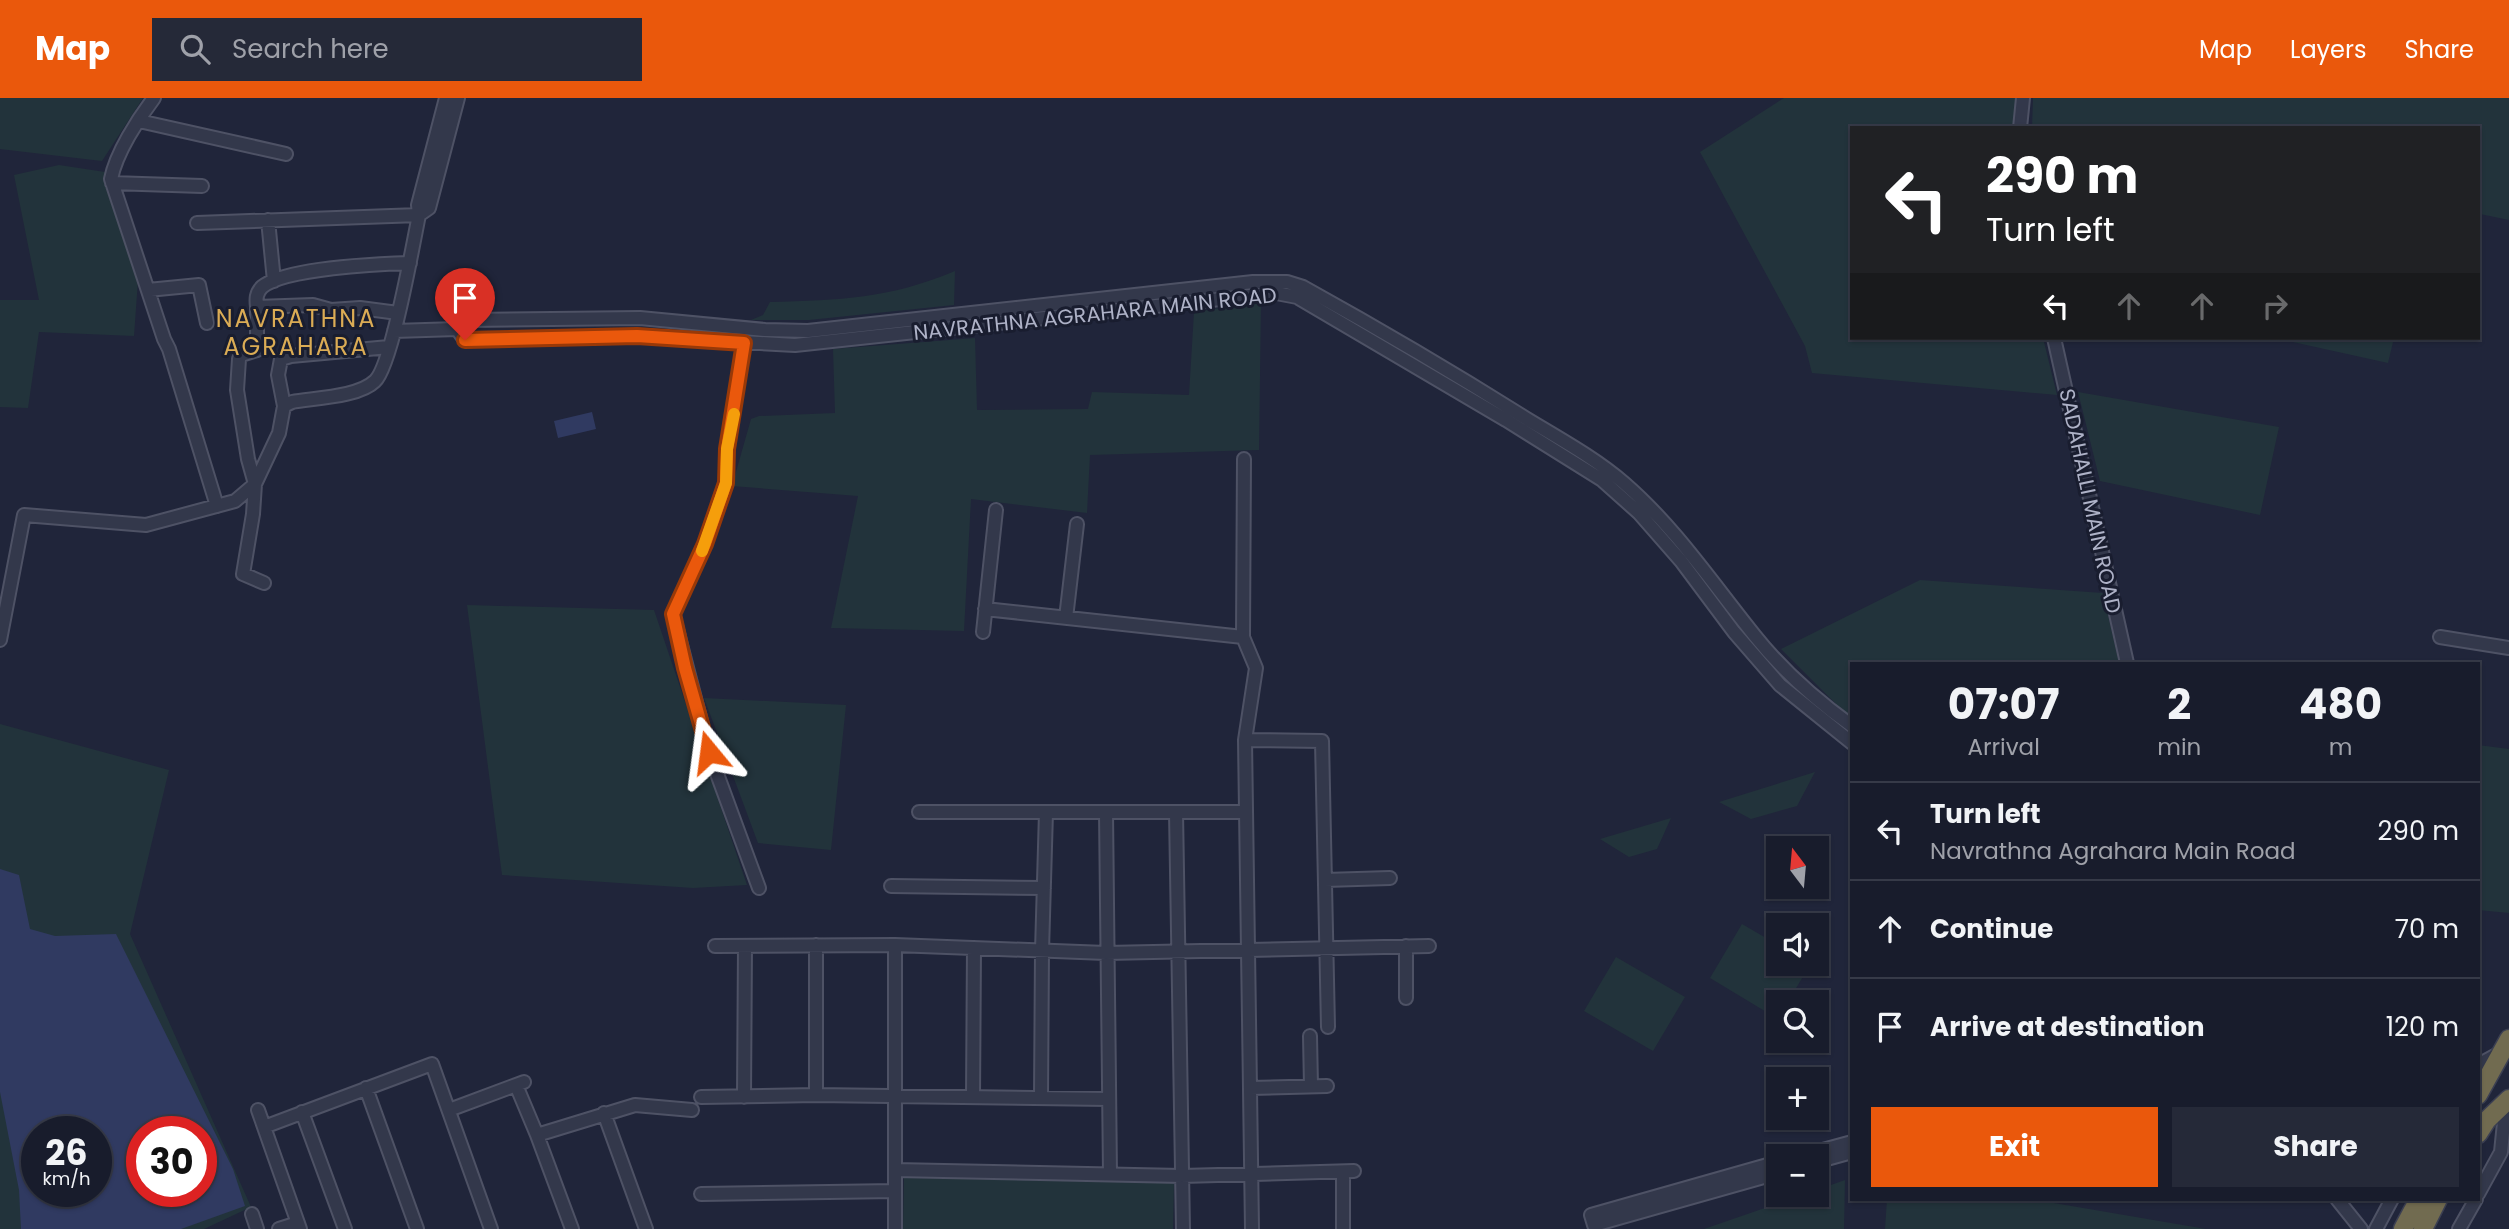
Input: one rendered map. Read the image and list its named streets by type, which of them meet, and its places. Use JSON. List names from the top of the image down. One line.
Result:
{"streets":{"street":["NAVRATHNA AGRAHARA MAIN ROAD","SADAHALLI MAIN ROAD"]},"districts":["NAVRATHNA AGRAHARA"],"north":"top","page":{"header":"Map","search":"Search here","nav":["Map","Layers","Share"],"turn":["290 m","Turn left"],"eta":["07:07","Arrival","2","min","480","m"],"list":[{"name":"Turn left","note":"Navrathna Agrahara Main Road","value":"290 m"},{"name":"Continue","value":"70 m"},{"name":"Arrive at destination","value":"120 m"}],"map_buttons":["+","−"],"buttons":["Exit","Share"],"speed":"26 km/h","limit":"30"}}
